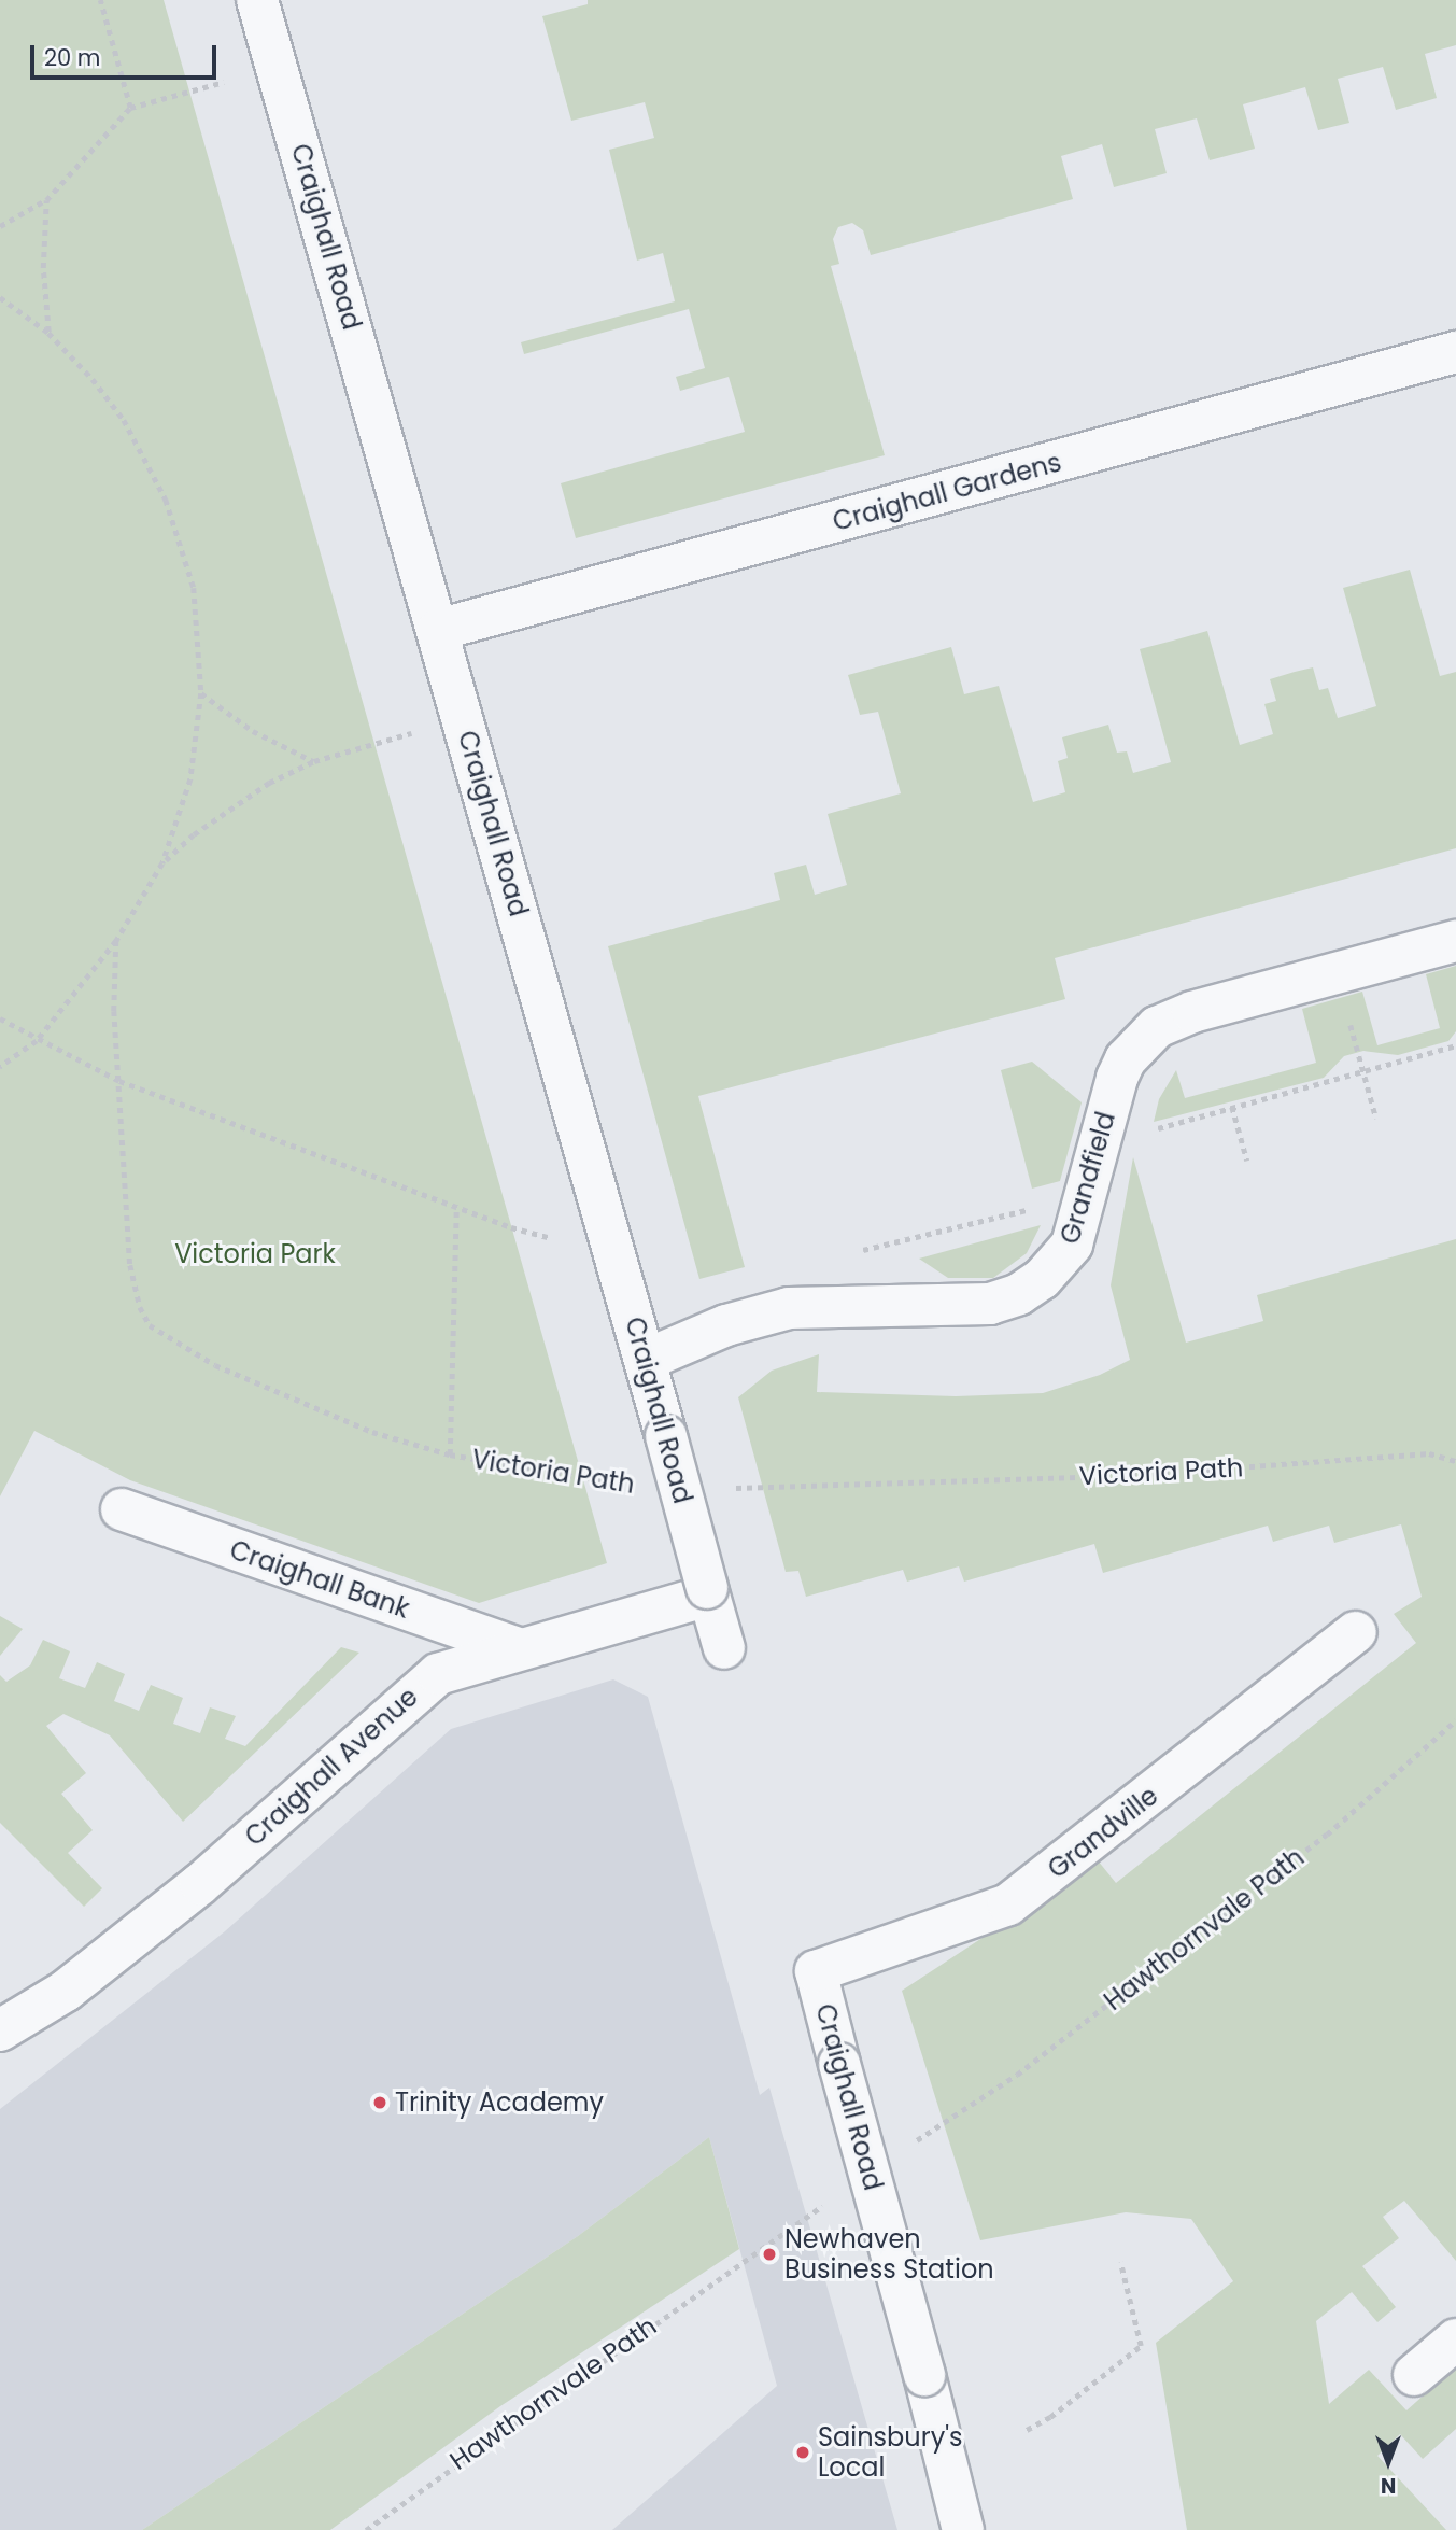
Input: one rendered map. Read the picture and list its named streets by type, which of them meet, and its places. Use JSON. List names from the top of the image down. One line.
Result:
{"streets":{"street":["Craighall Road","Craighall Gardens","Grandfield","Craighall Bank","Craighall Avenue","Grandville"],"path":["Victoria Path","Hawthornvale Path"]},"crossings":[["Craighall Road","Craighall Gardens"],["Craighall Road","Grandfield"],["Craighall Road","Craighall Avenue"],["Craighall Road","Grandville"],["Craighall Bank","Craighall Avenue"]],"parks":["Victoria Park"],"places":["Trinity Academy","Newhaven Business Station","Sainsbury's Local"],"scale_bar":"20 m","north":"bottom"}
